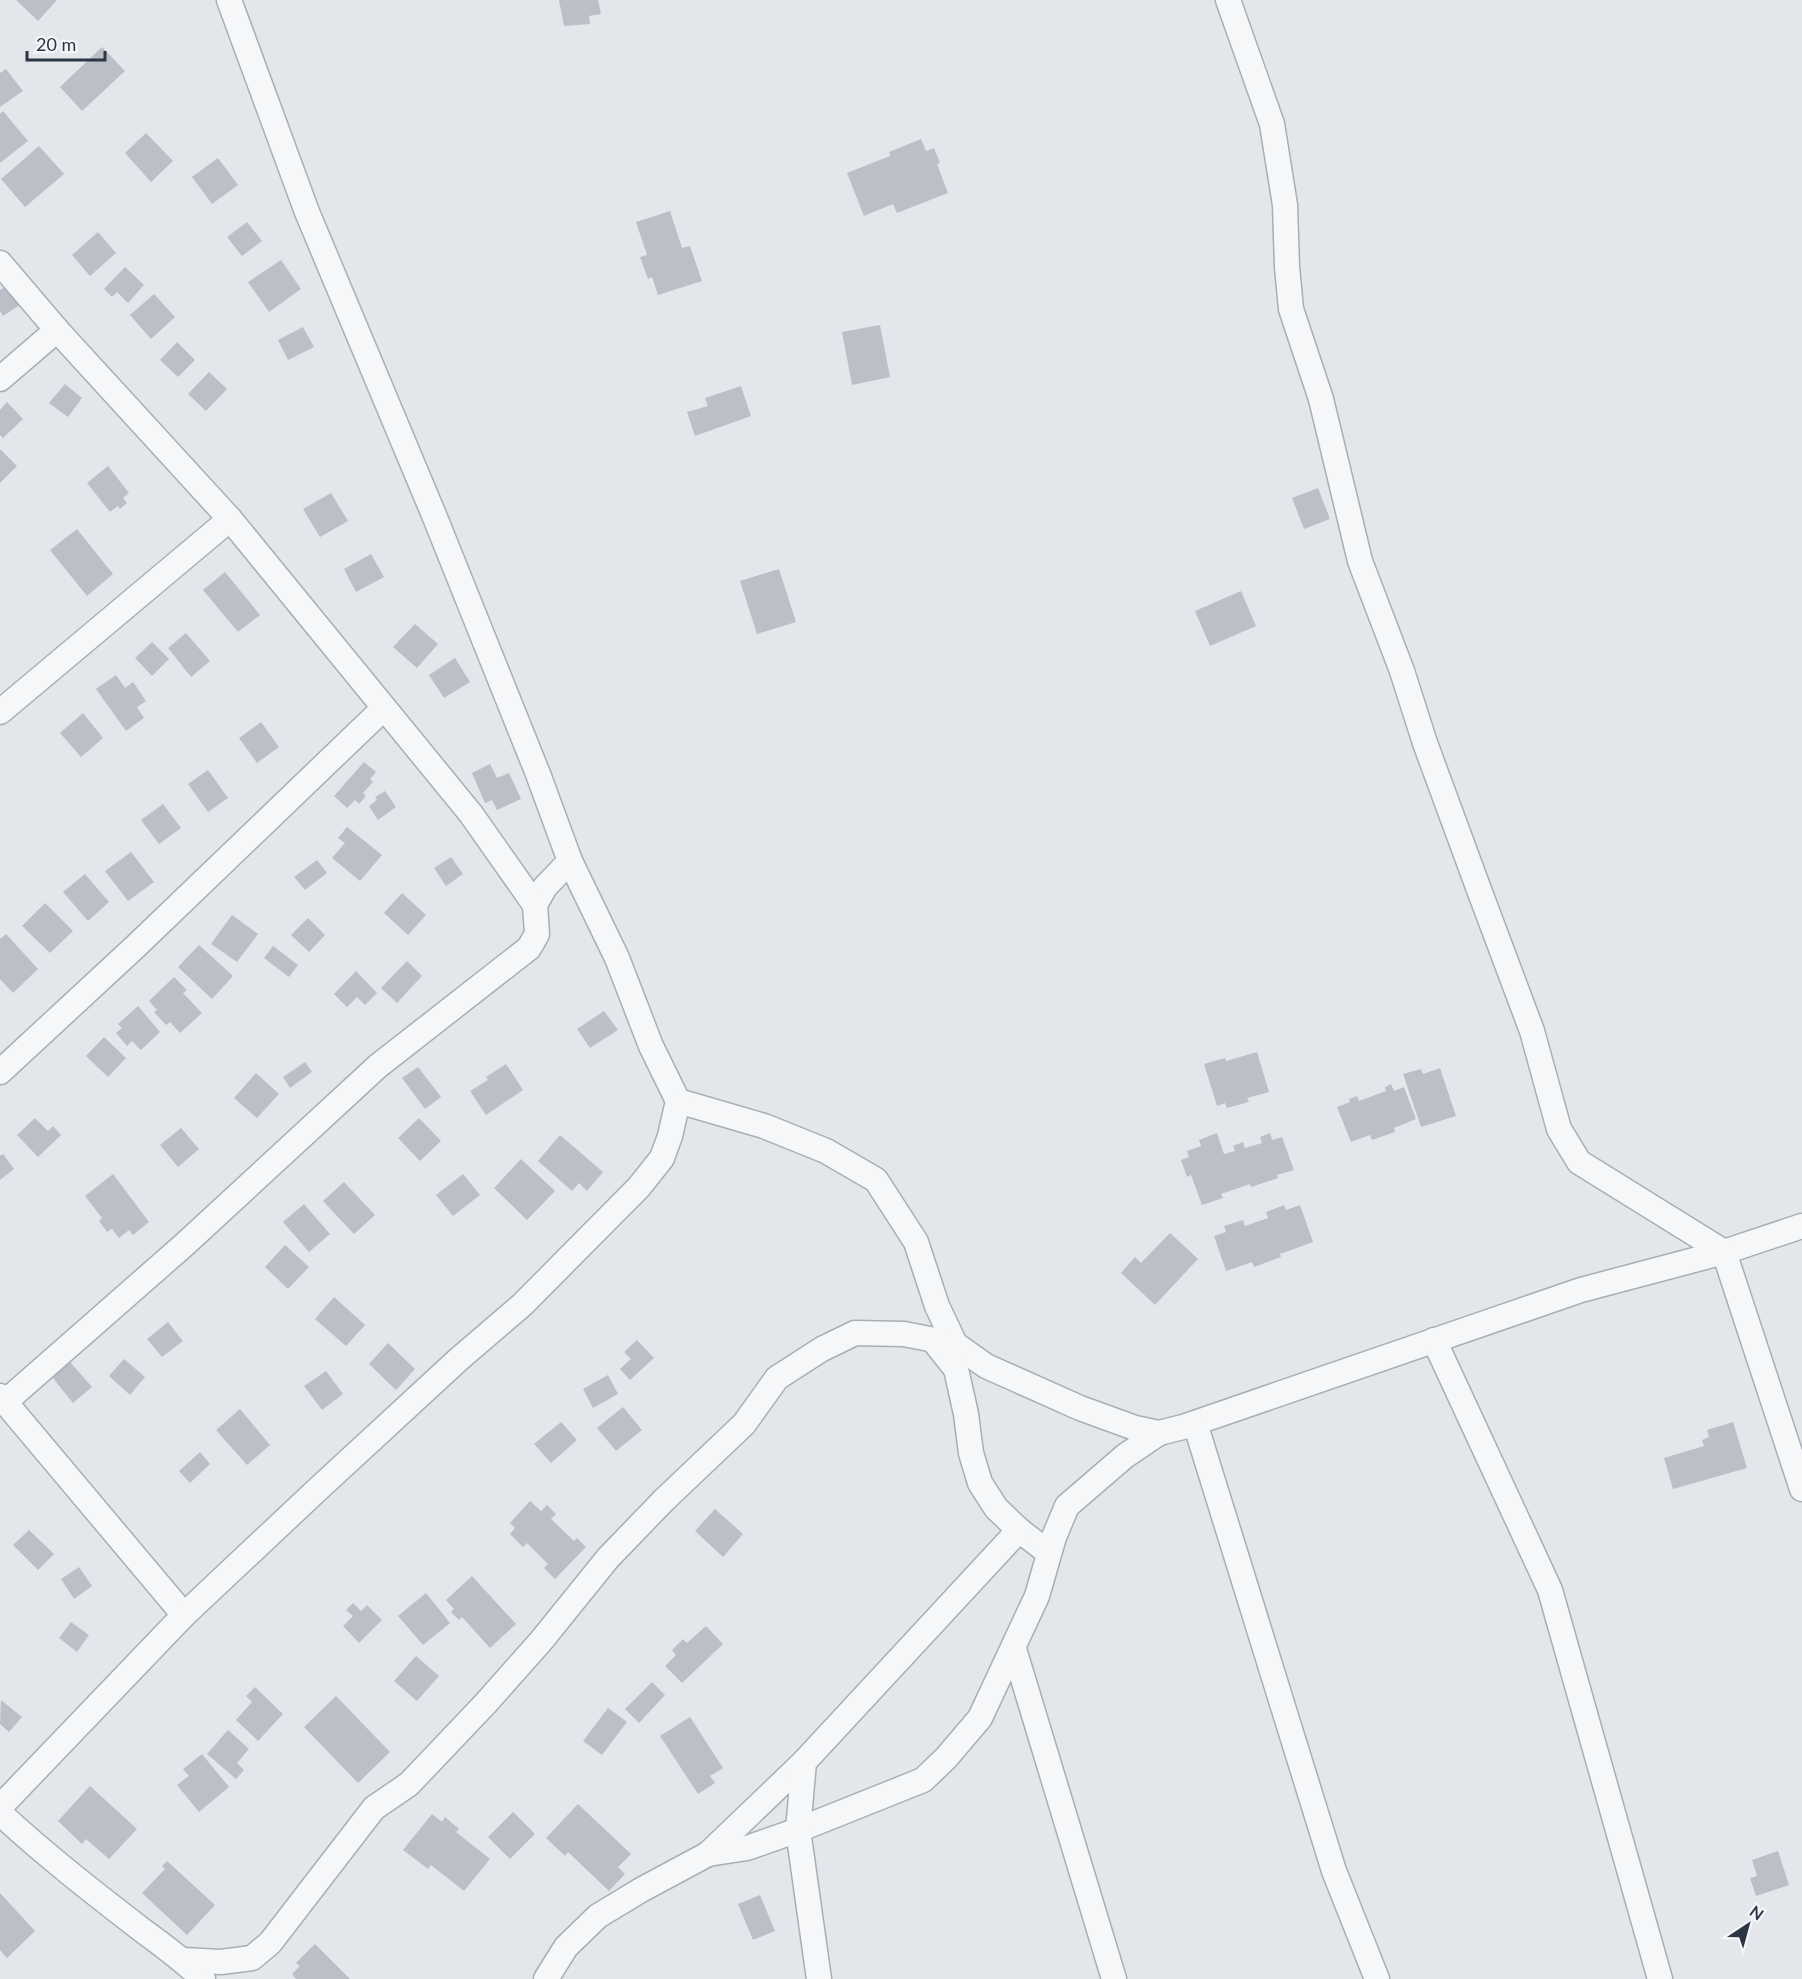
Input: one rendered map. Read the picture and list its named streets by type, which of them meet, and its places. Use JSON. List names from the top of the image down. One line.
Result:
{"scale_bar":"20 m","north":"top right"}
